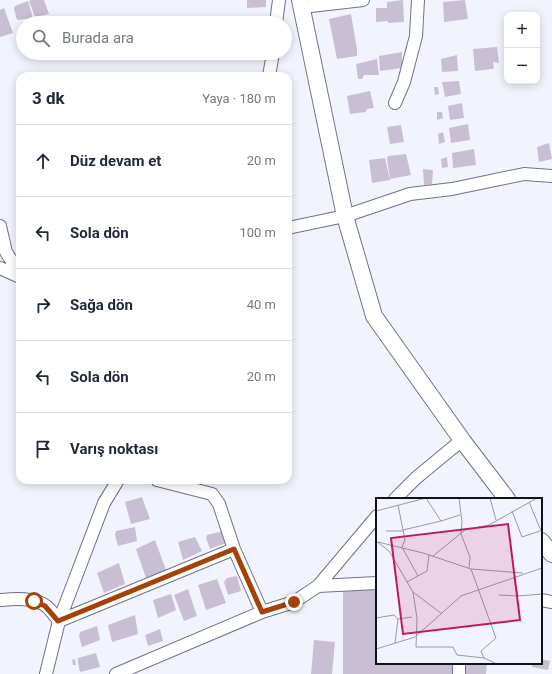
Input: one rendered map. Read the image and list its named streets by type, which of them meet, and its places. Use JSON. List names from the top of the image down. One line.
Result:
{"page":{"map_buttons":["+","−"],"search":"Burada ara","heading":["3 dk","Yaya · 180 m"],"list":[["Düz devam et","20 m"],["Sola dön","100 m"],["Sağa dön","40 m"],["Sola dön","20 m"],"Varış noktası"]}}
